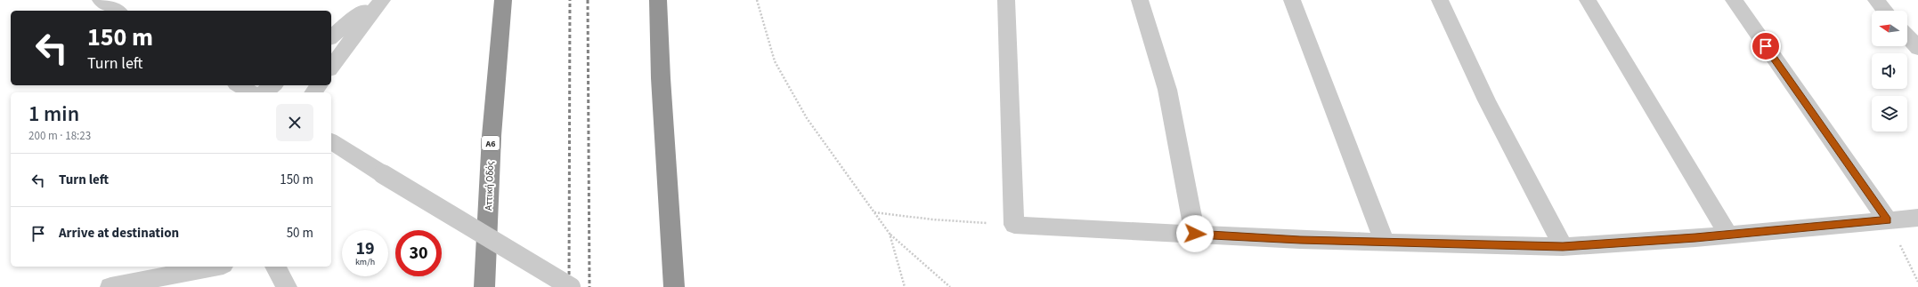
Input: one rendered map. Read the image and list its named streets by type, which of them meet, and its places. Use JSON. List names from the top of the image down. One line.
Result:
{"streets":{"highway":["Α6","Αττική Οδός"]},"north":"left","page":{"turn":["150 m","Turn left"],"heading":["1 min","200 m · 18:23"],"list":[{"name":"Turn left","value":"150 m"},{"name":"Arrive at destination","value":"50 m"}],"speed":"19 km/h","limit":"30"}}
